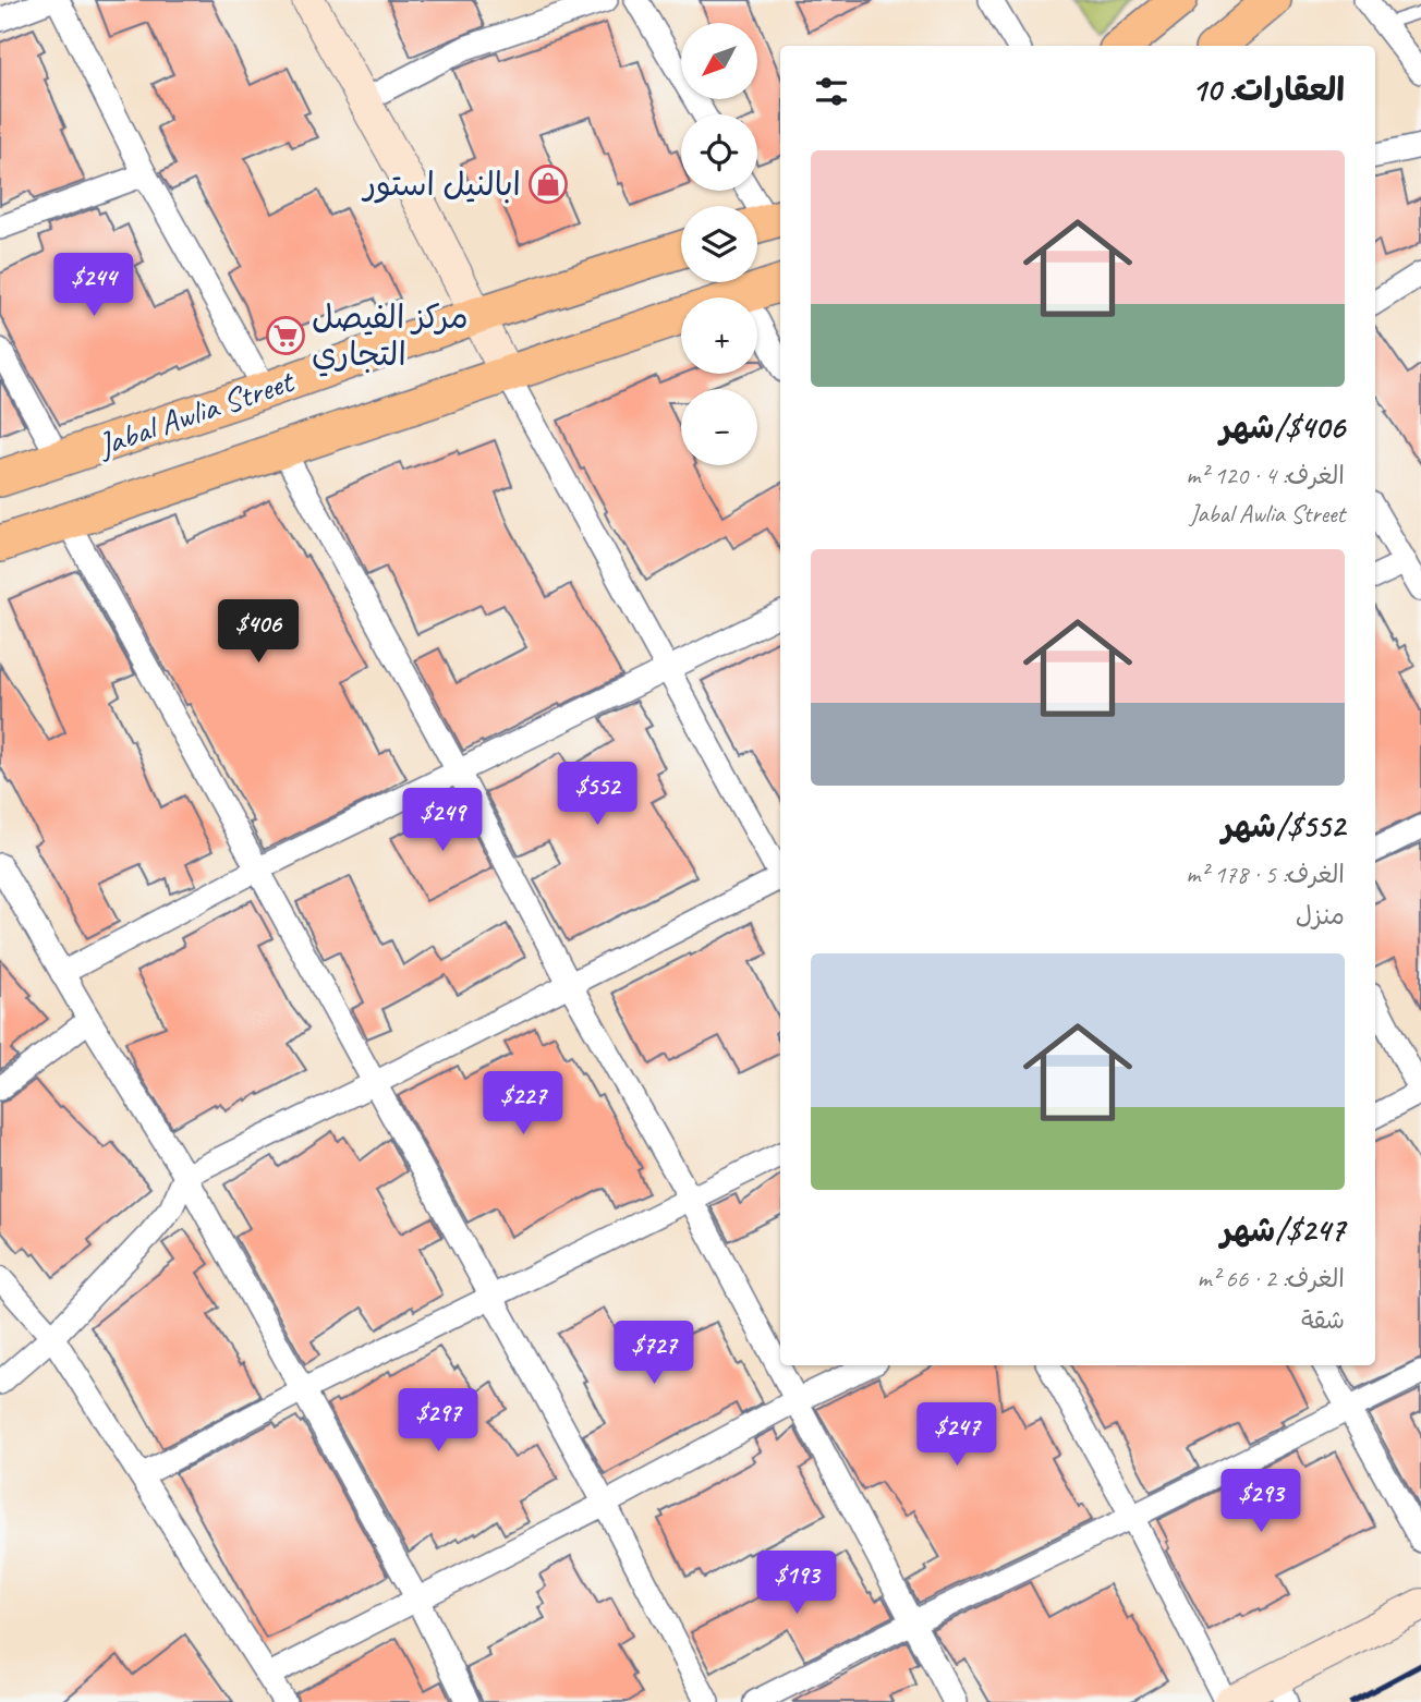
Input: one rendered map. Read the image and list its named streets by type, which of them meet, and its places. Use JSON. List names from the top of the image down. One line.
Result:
{"streets":{"main road":["Jabal Awlia Street"]},"places":{"shop":["ابالنيل استور"],"supermarket":["مركز الفيصل التجاري"]},"north":"bottom left","page":{"map_buttons":["+","−"],"heading":"العقارات: 10","list":[{"name":"$406/شهر","note":"الغرف: 4 · 120 m² · Jabal Awlia Street"},{"name":"$552/شهر","note":"الغرف: 5 · 178 m² · منزل"},{"name":"$247/شهر","note":"الغرف: 2 · 66 m² · شقة"}],"price":["$244","$406","$552","$249","$227","$727","$297","$247","$293","$193"]}}
